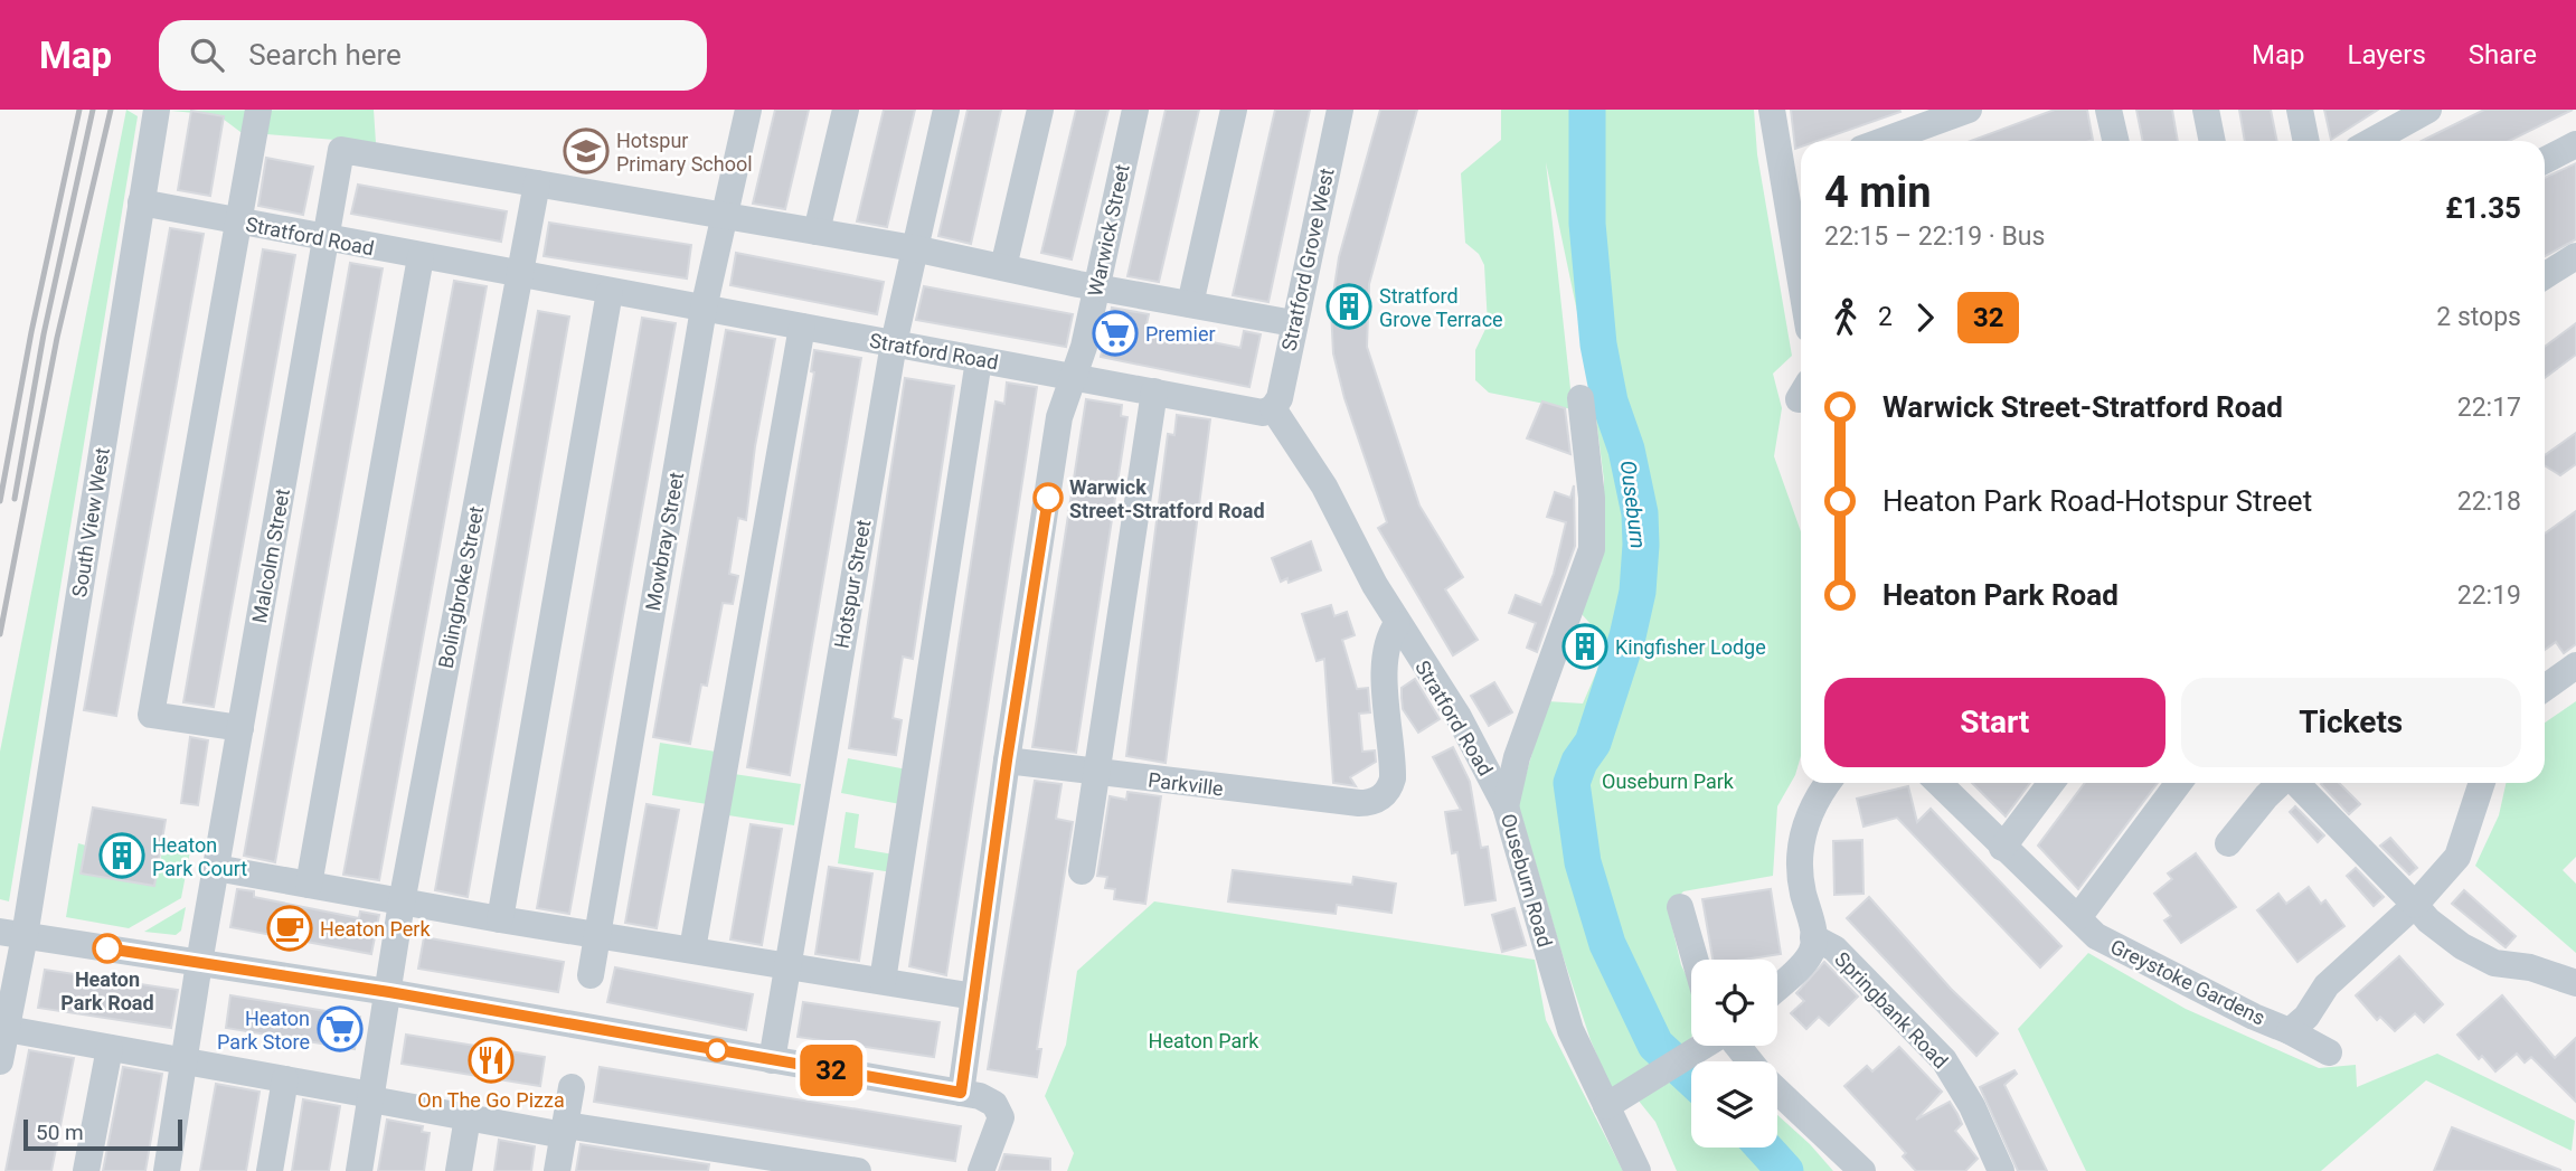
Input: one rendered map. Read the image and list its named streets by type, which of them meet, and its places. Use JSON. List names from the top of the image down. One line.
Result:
{"streets":{"street":["Warwick Street","Stratford Road","Stratford Grove West","South View West","Mowbray Street","Malcolm Street","Hotspur Street","Bolingbroke Street","Parkville","Ouseburn Road","Greystoke Gardens","Springbank Road"]},"crossings":[["Warwick Street","Stratford Road"],["Warwick Street","Parkville"],["Stratford Road","Stratford Grove West"],["Stratford Road","South View West"],["Stratford Road","Mowbray Street"],["Stratford Road","Malcolm Street"],["Stratford Road","Hotspur Street"],["Stratford Road","Bolingbroke Street"],["Stratford Road","Parkville"],["Stratford Road","Ouseburn Road"],["Malcolm Street","Bolingbroke Street"]],"water":["Ouseburn"],"parks":["Ouseburn Park","Heaton Park"],"places":{"school or university":["Hotspur Primary School"],"building":["Stratford Grove Terrace","Kingfisher Lodge","Heaton Park Court"],"supermarket":["Premier","Heaton Park Store"],"other":["Warwick Street-Stratford Road","Heaton Park Road"],"cafe":["Heaton Perk"],"restaurant":["On The Go Pizza"]},"lines":["bus line 32"],"scale_bar":"50 m","page":{"header":"Map","search":"Search here","nav":["Map","Layers","Share"],"on_map":"32","heading":["4 min","22:15 – 22:19 · Bus","£1.35"],"legs":["2","32","2 stops"],"list":[{"name":"Warwick Street-Stratford Road","value":"22:17"},{"name":"Heaton Park Road-Hotspur Street","value":"22:18"},{"name":"Heaton Park Road","value":"22:19"}],"buttons":["Start","Tickets"],"scale":"50 m"}}
